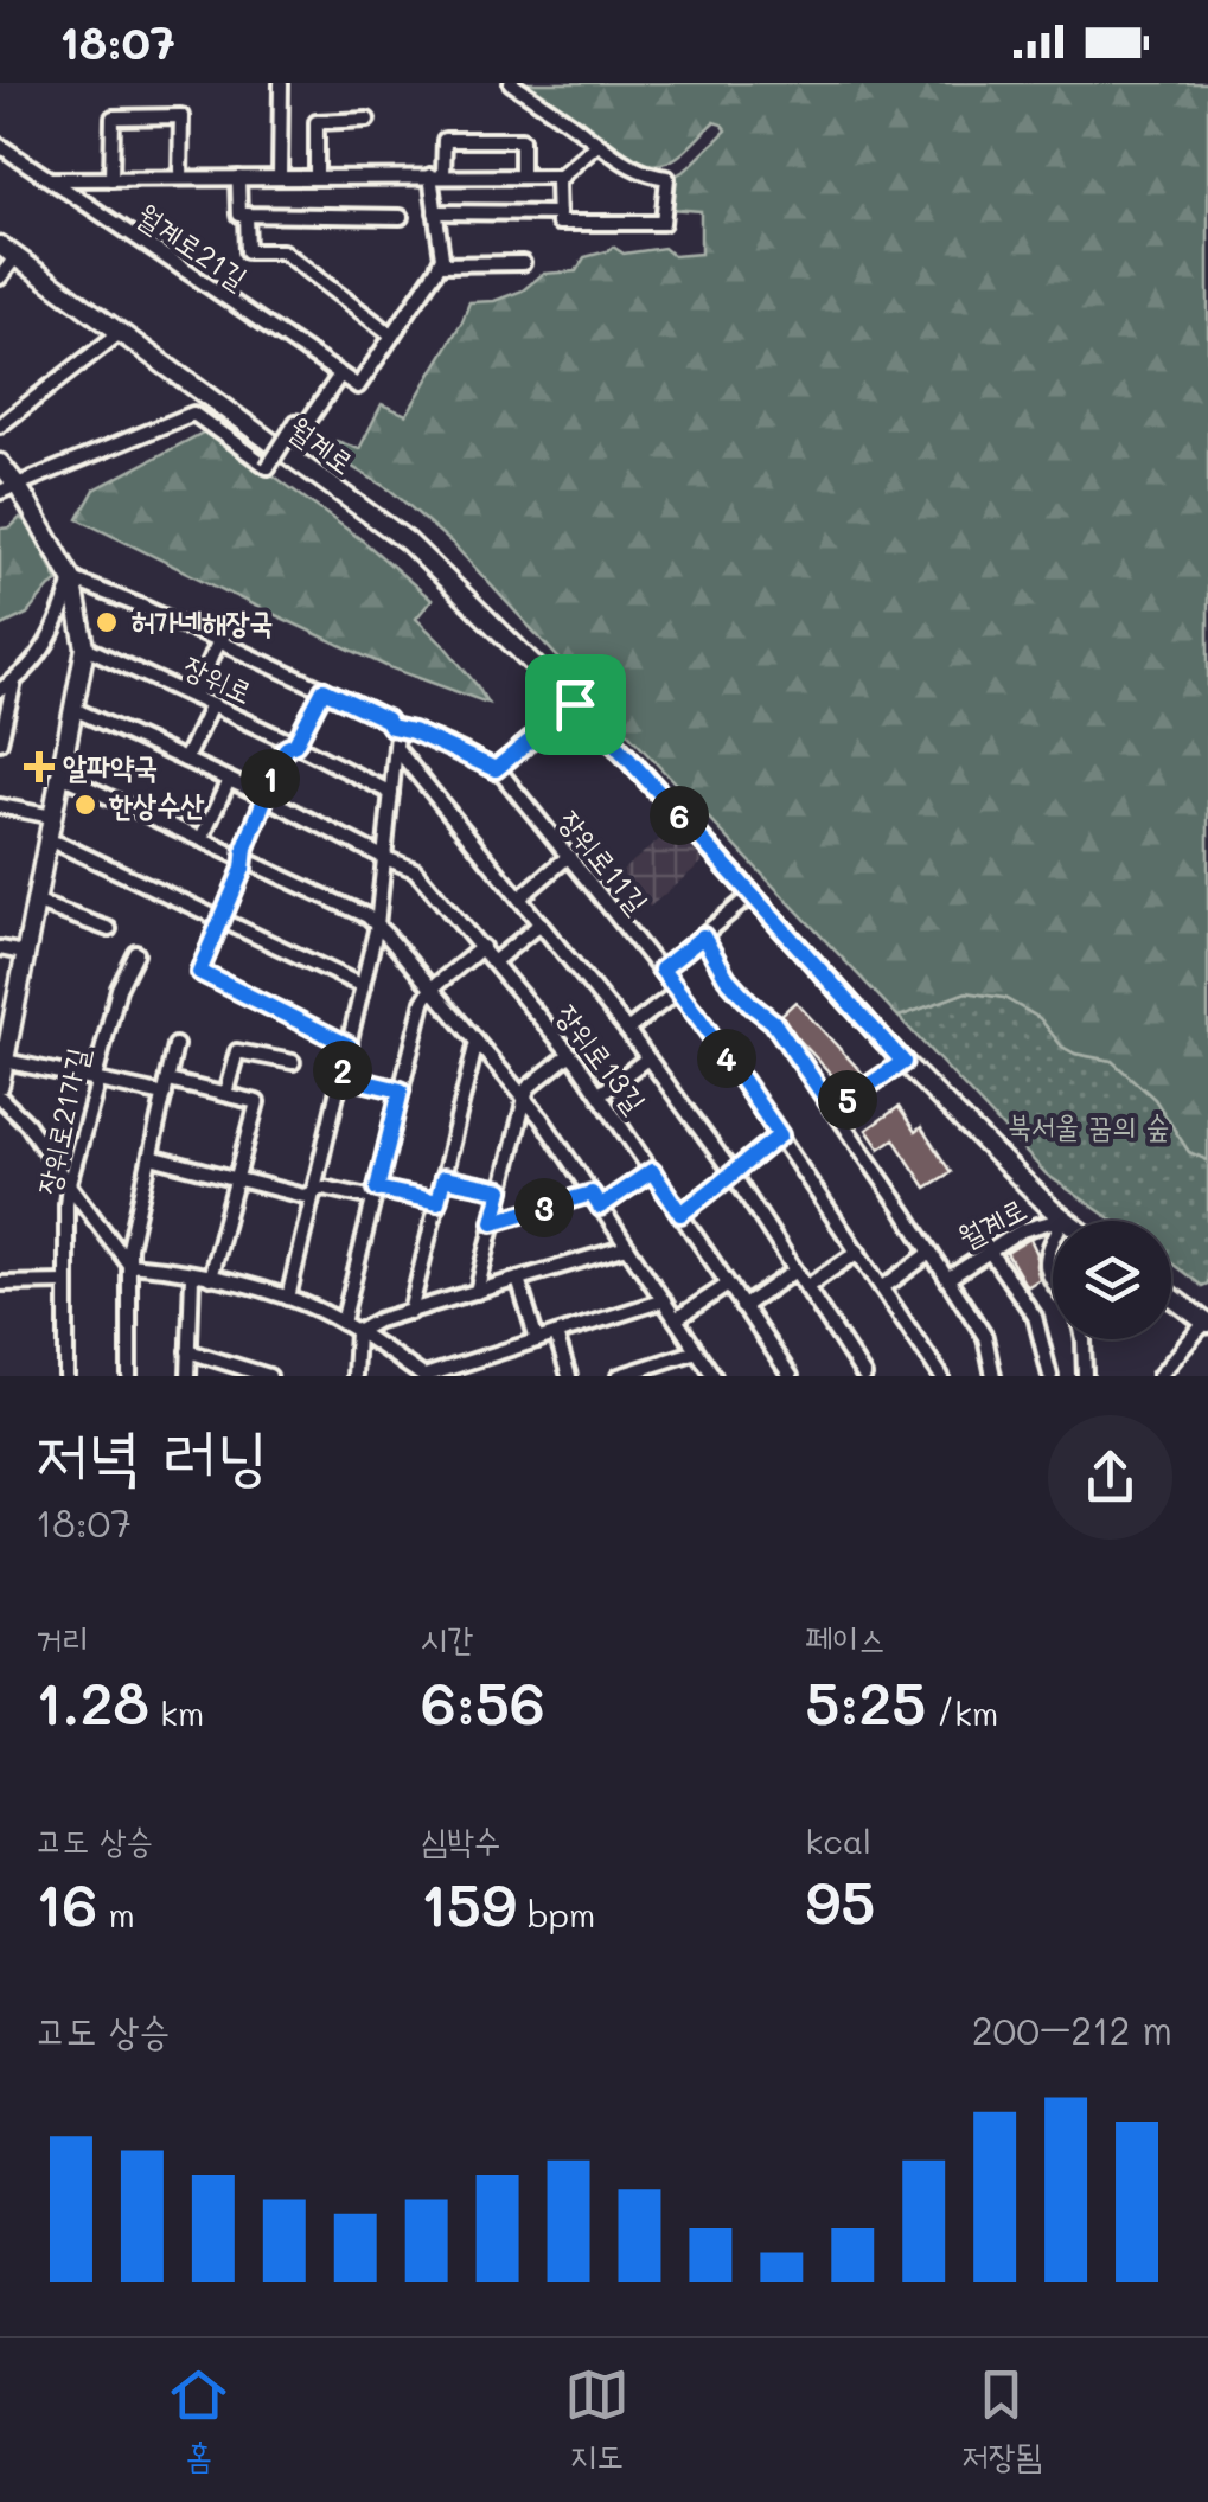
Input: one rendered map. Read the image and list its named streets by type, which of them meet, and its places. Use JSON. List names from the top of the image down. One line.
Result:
{"streets":{"main road":["월계로"],"street":["월계로21길","장위로","장위로11길","장위로13길","장위로21가길"]},"crossings":[["월계로21길","월계로"]],"parks":["북서울 꿈의 숲"],"places":{"other":["허가네해장국","한상수산"],"health":["알파약국"]},"page":{"status":"18:07","pins":["1","6","4","2","5","3"],"heading":["저녁 러닝","18:07"],"stats":[["거리","1.28 km"],["시간","6:56"],["페이스","5:25 /km"],["고도 상승","16 m"],["심박수","159 bpm"],["kcal","95"]],"chart":["고도 상승","200–212 m"],"tabs":["홈","지도","저장됨"]}}
